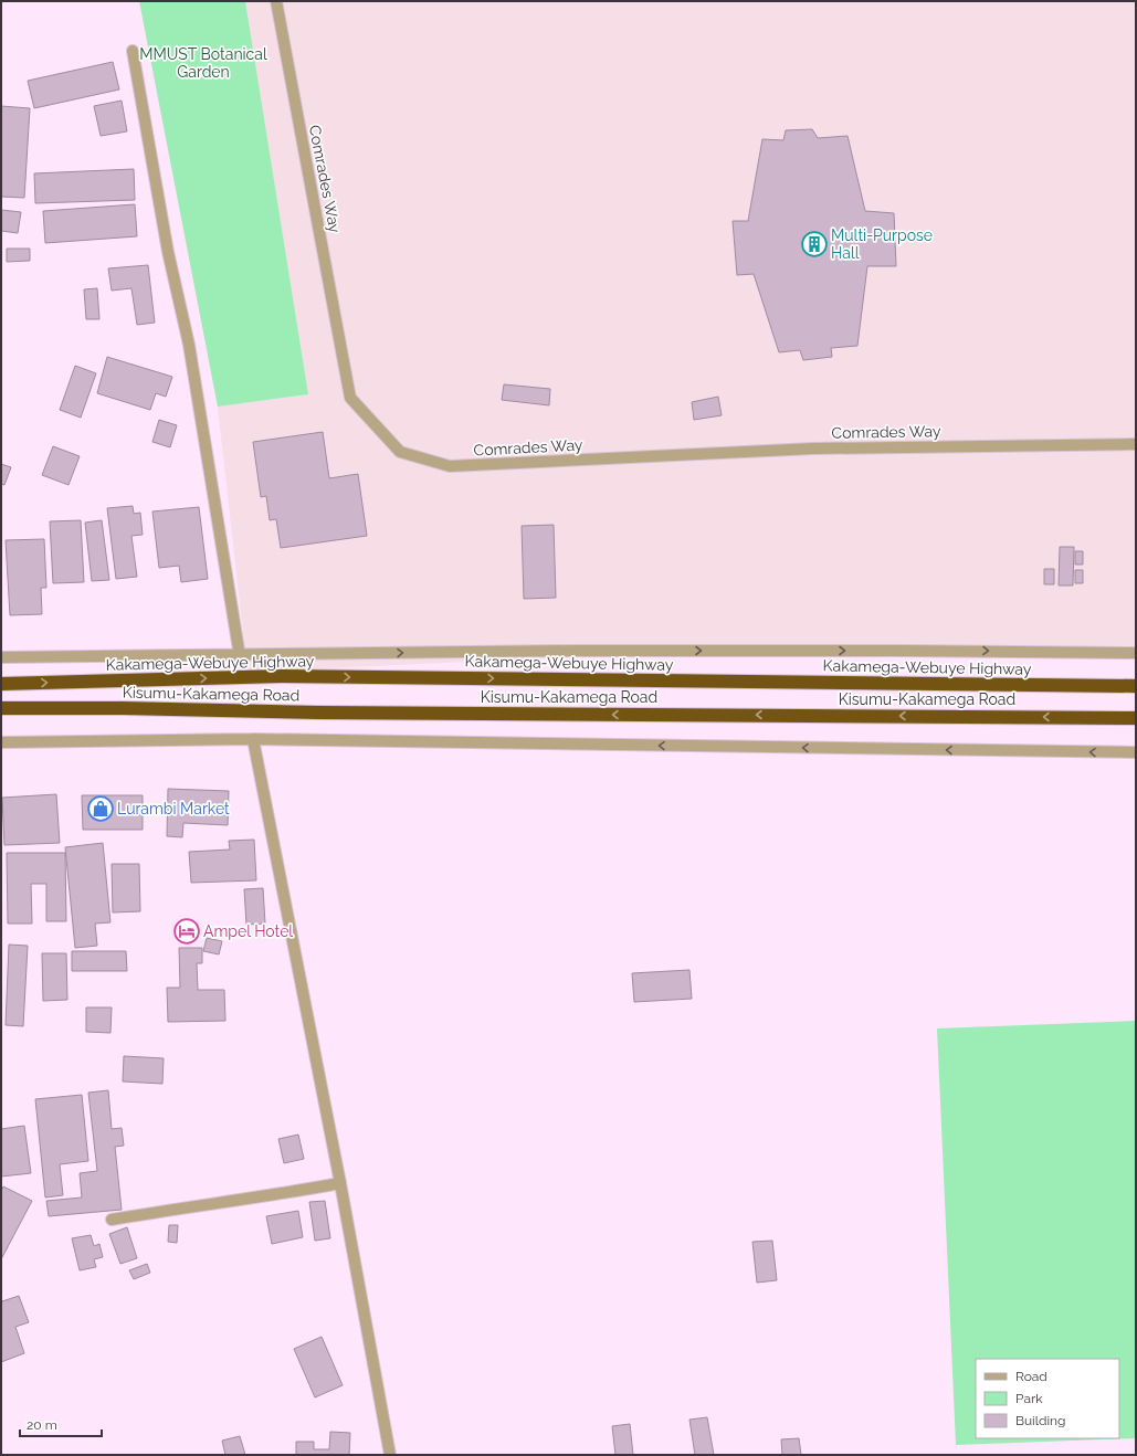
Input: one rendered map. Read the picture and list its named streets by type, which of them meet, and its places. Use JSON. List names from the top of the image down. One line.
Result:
{"streets":{"highway":["Kakamega-Webuye Highway","Kisumu-Kakamega Road"],"street":["Comrades Way"]},"one_way":["Kakamega-Webuye Highway","Kisumu-Kakamega Road"],"parks":["MMUST Botanical Garden"],"places":{"building":["Multi-Purpose Hall"],"shop":["Lurambi Market"],"hotel":["Ampel Hotel"]},"legend":["Road","Park","Building"],"scale_bar":"20 m"}
